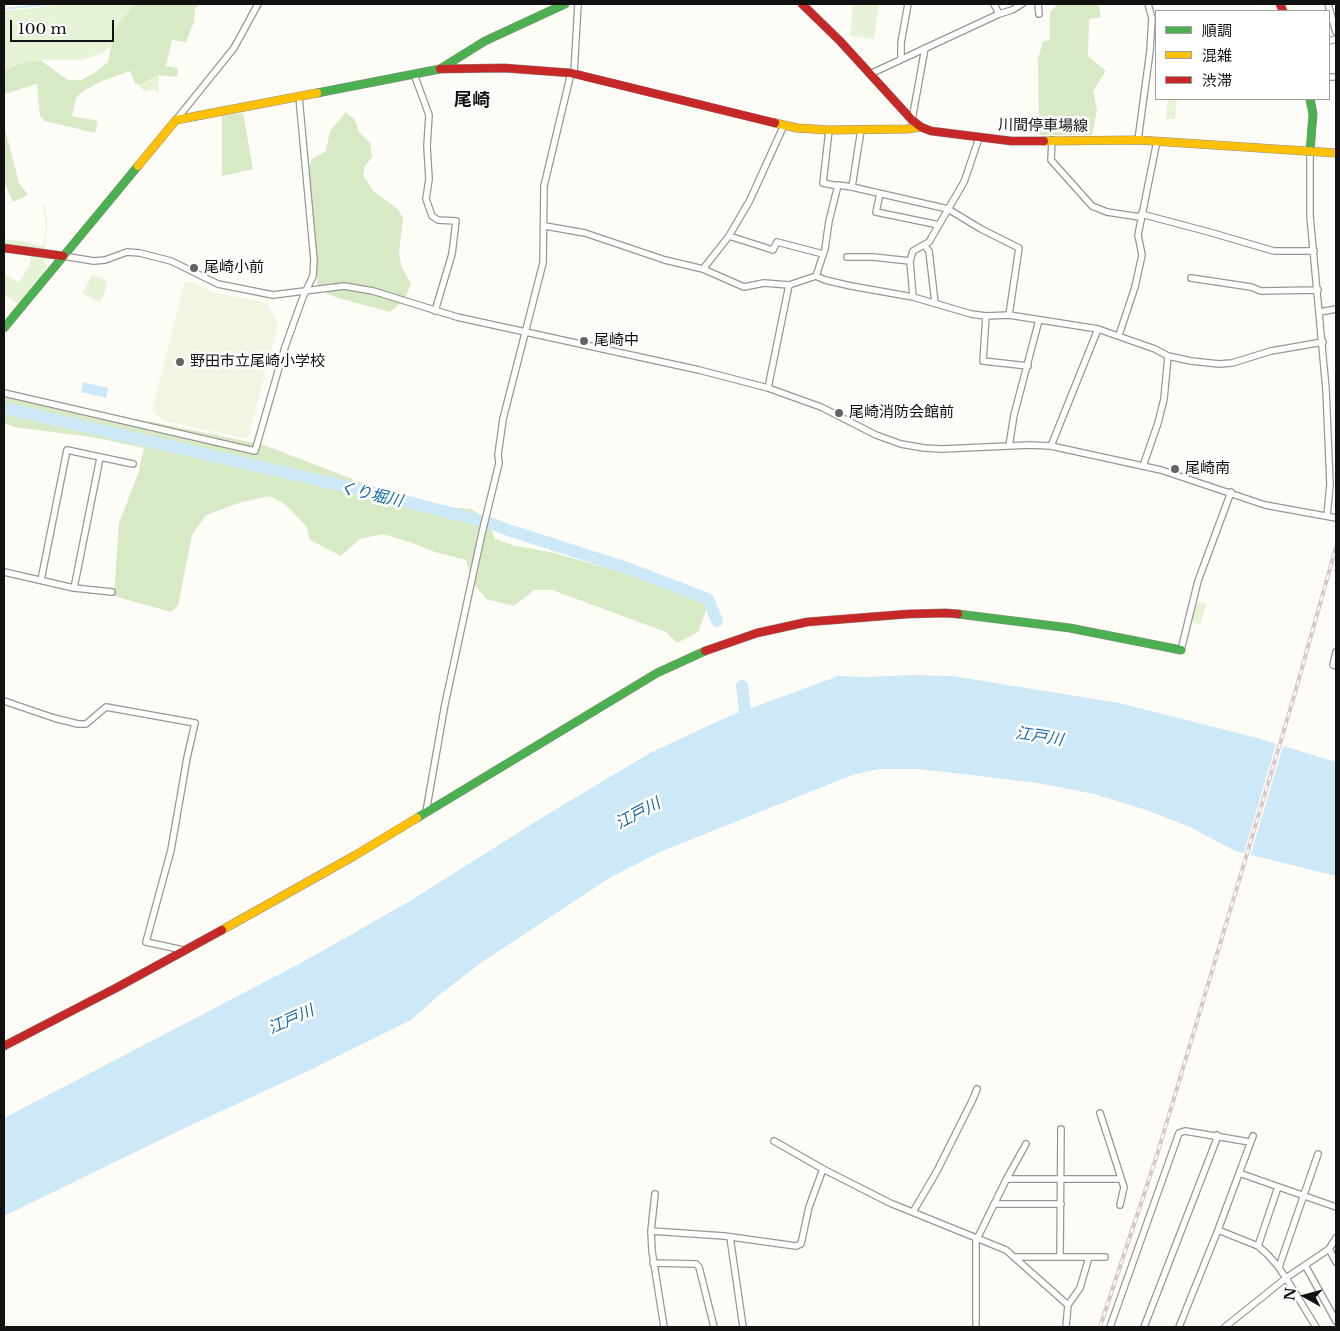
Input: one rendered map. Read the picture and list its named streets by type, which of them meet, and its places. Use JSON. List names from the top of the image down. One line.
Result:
{"streets":{"street":["川間停車場線"]},"districts":["尾崎"],"water":["くり堀川","江戸川"],"places":["尾崎小前","尾崎中","野田市立尾崎小学校","尾崎消防会館前","尾崎南"],"legend":["順調","混雑","渋滞"],"scale_bar":"100 m","north":"left"}
